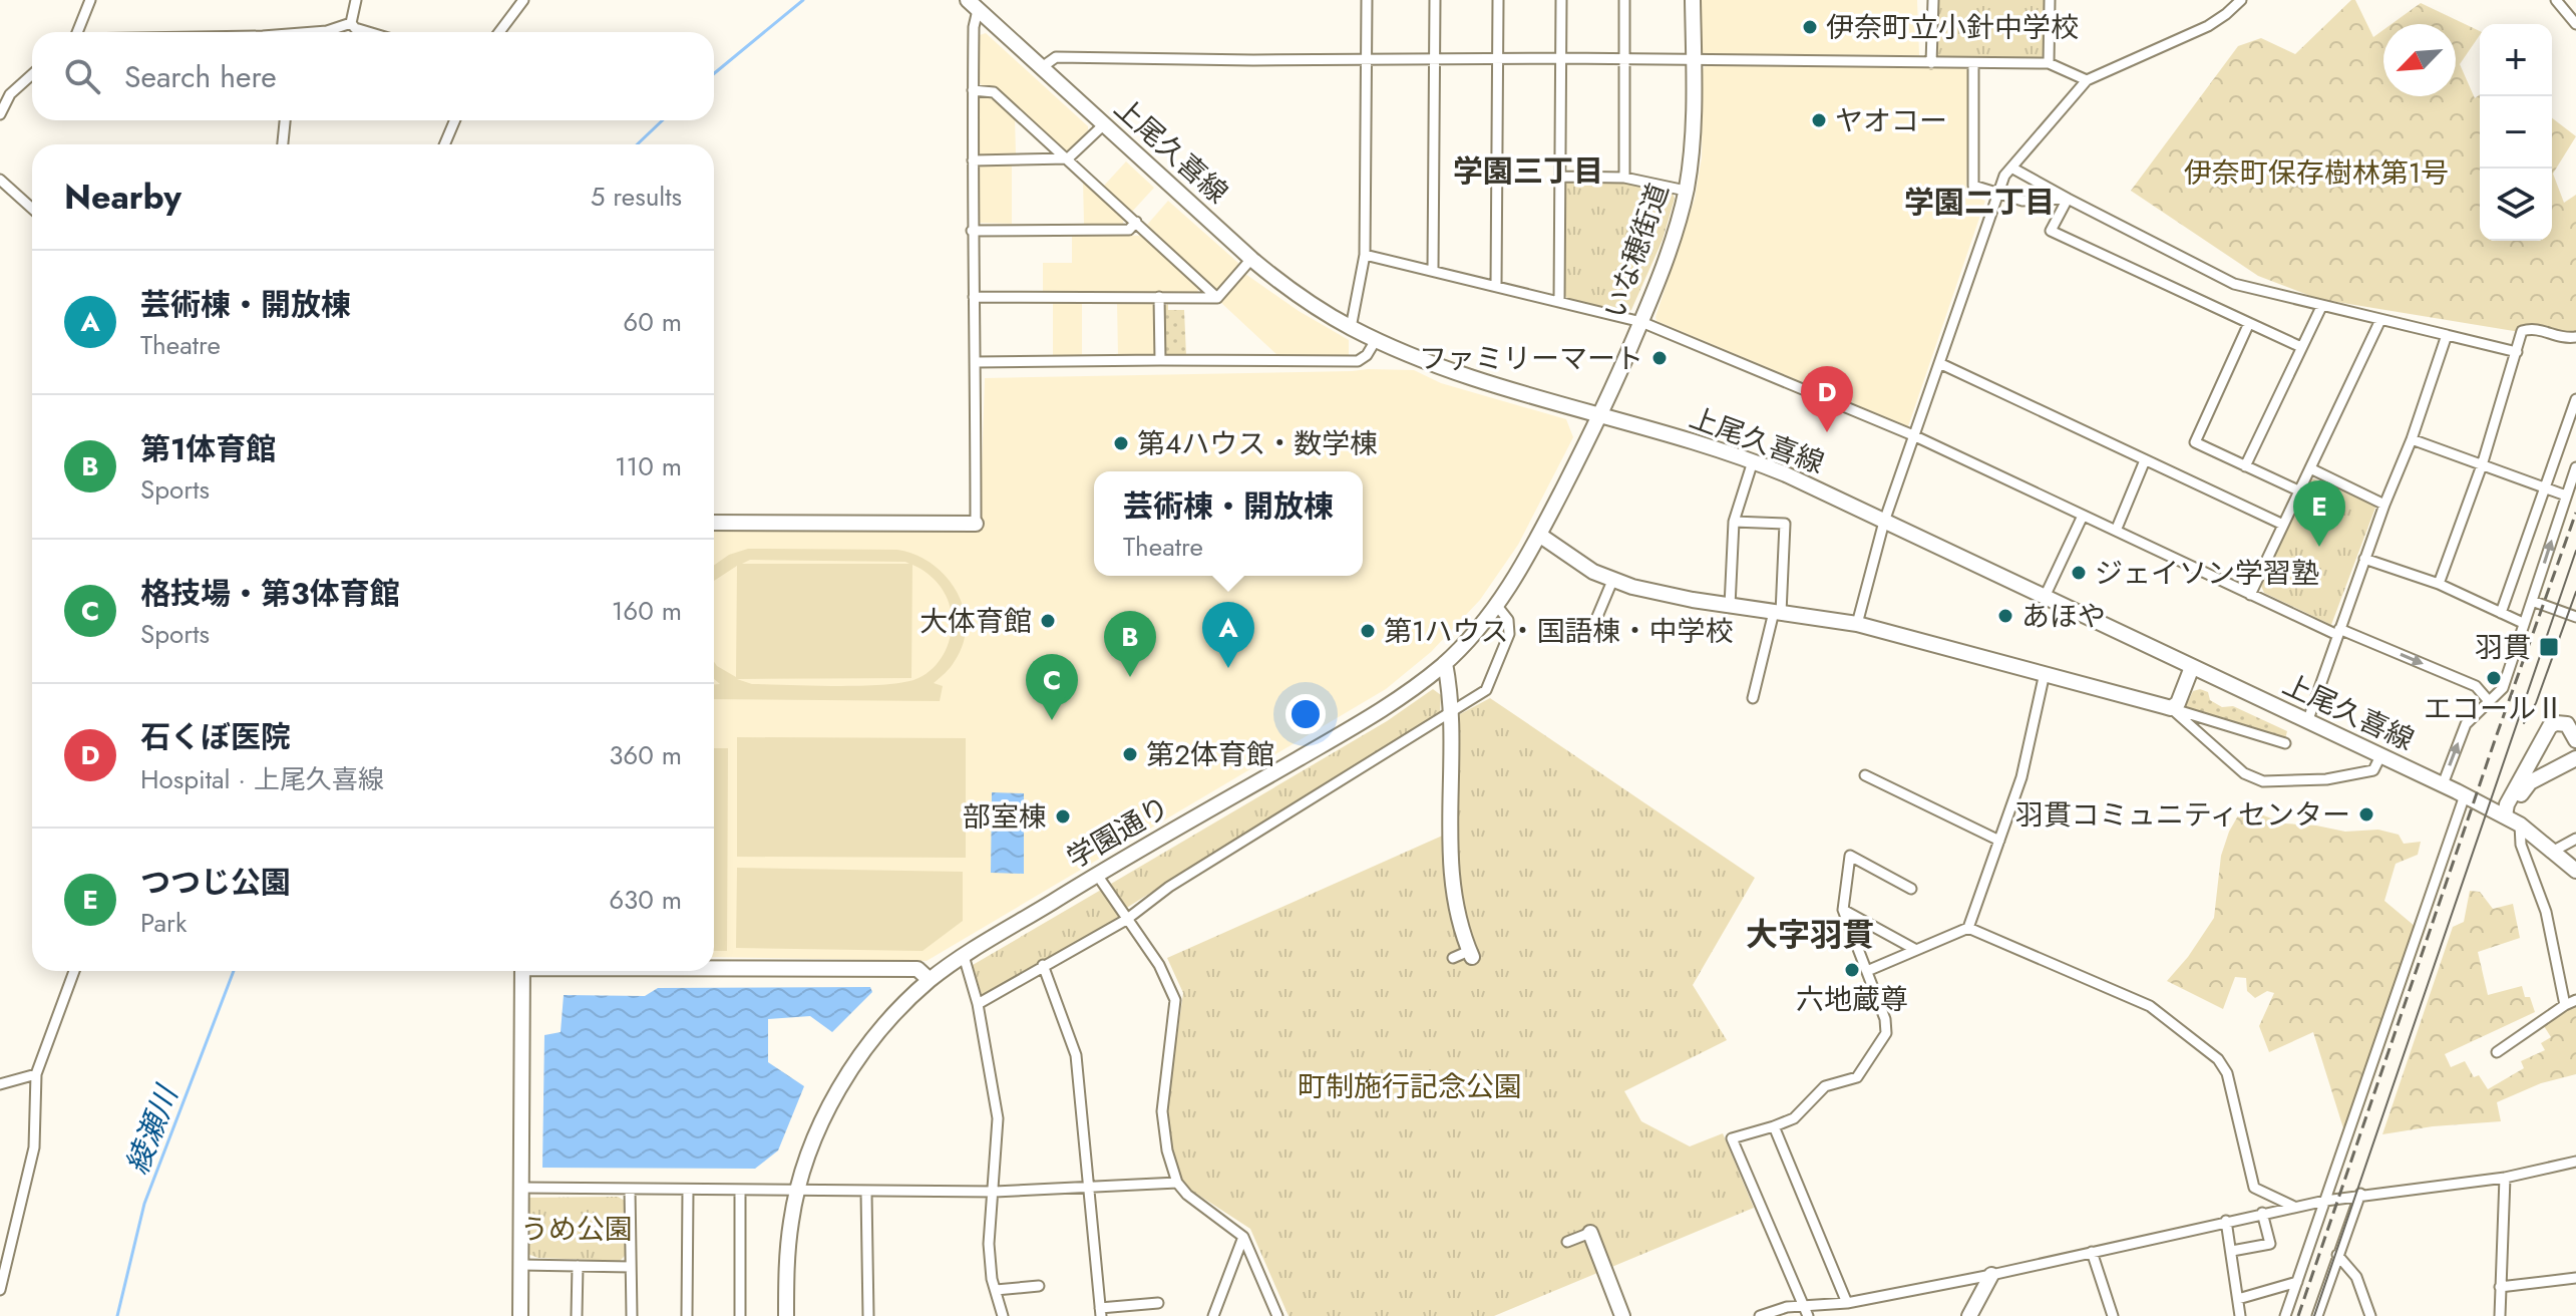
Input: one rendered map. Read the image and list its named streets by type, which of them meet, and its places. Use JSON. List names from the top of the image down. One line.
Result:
{"streets":{"street":["上尾久喜線","いな穂街道","学園通り"]},"crossings":[["上尾久喜線","いな穂街道"],["上尾久喜線","学園通り"],["いな穂街道","学園通り"]],"districts":["学園三丁目","学園二丁目","大字羽貫"],"water":["綾瀬川"],"parks":["伊奈町保存樹林第1号","町制施行記念公園","うめ公園"],"places":{"other":["伊奈町立小針中学校","ヤオコー","ファミリーマート","第4ハウス・数学棟","ジェイソン学習塾","あほや","大体育館","第1ハウス・国語棟・中学校","エコールⅡ","第2体育館","羽貫コミュニティセンター","部室棟","六地蔵尊"],"transit":["羽貫"]},"north":"bottom left","page":{"map_buttons":["+","−"],"search":"Search here","heading":["Nearby","5 results"],"list":[{"mark":"A","name":"芸術棟・開放棟","note":"Theatre","value":"60 m"},{"mark":"B","name":"第1体育館","note":"Sports","value":"110 m"},{"mark":"C","name":"格技場・第3体育館","note":"Sports","value":"160 m"},{"mark":"D","name":"石くぼ医院","note":"Hospital · 上尾久喜線","value":"360 m"},{"mark":"E","name":"つつじ公園","note":"Park","value":"630 m"}],"pins":["D","E","A","B","C"],"popup":["芸術棟・開放棟","Theatre"]}}
